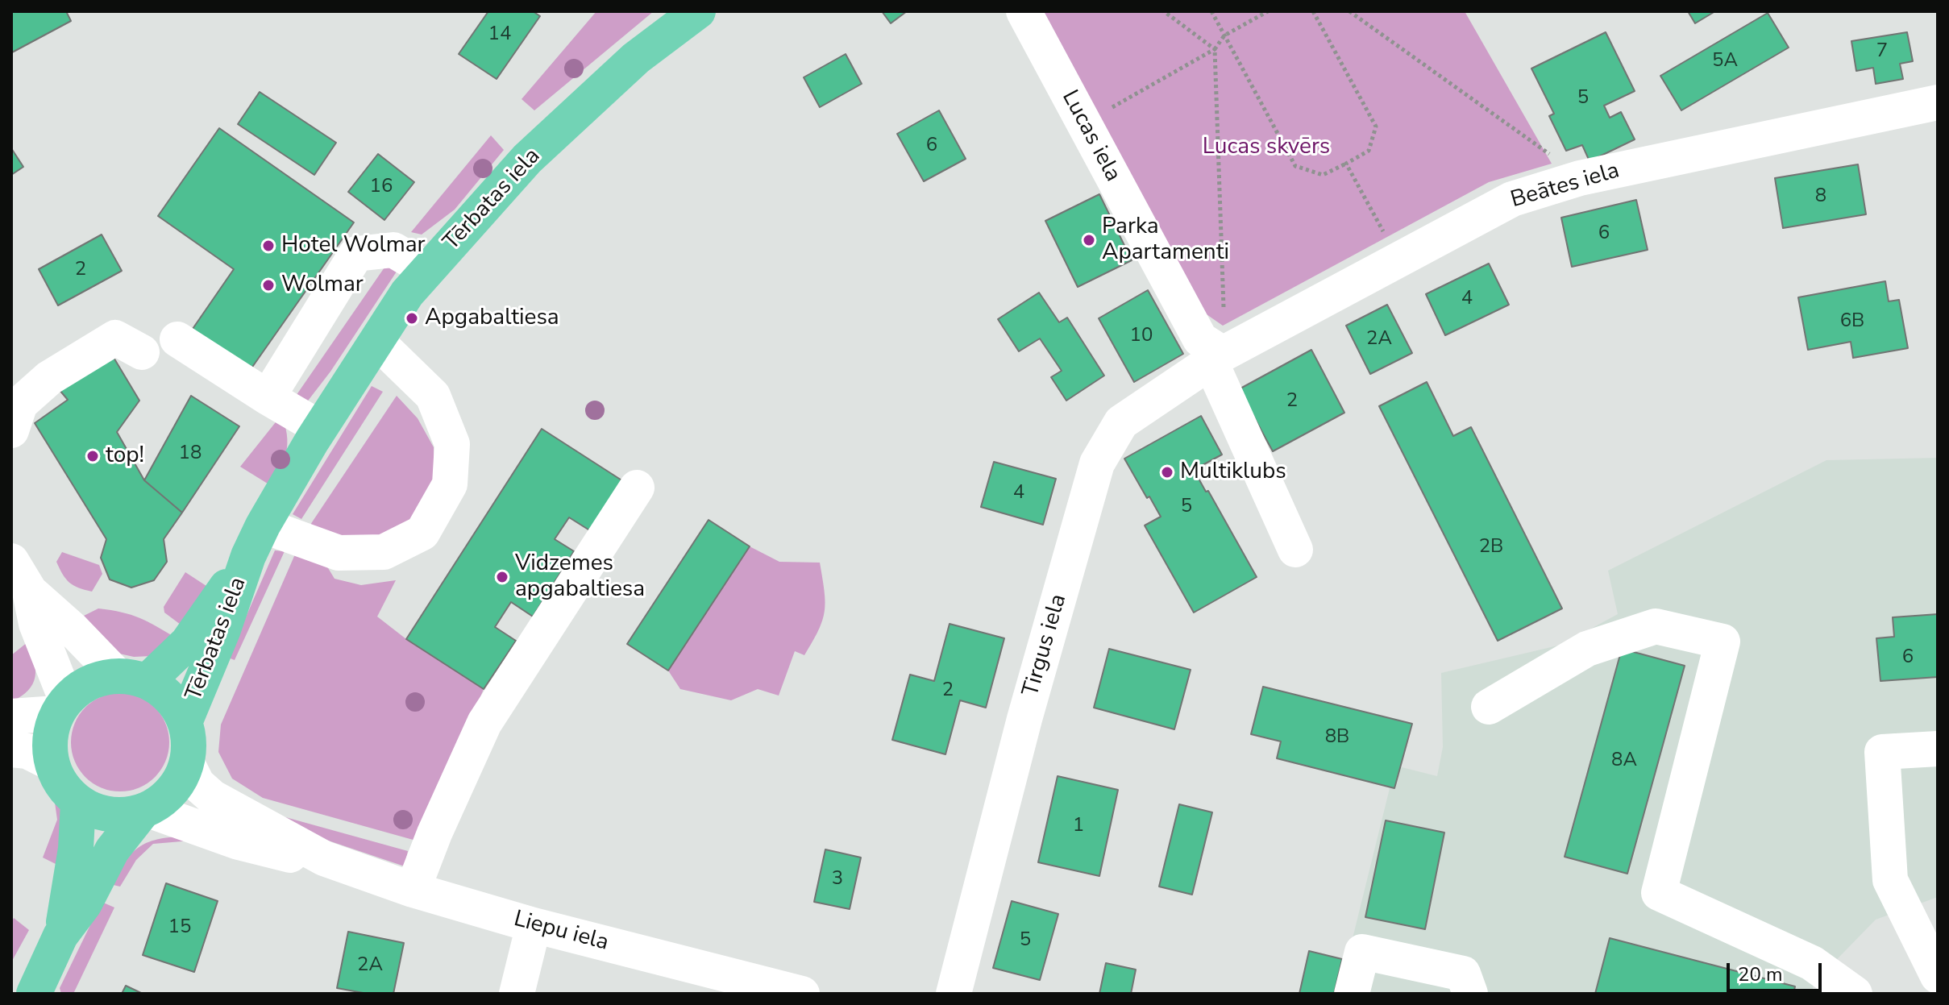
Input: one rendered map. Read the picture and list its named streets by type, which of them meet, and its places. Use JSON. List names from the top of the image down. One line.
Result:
{"streets":{"main road":["Tērbatas iela"],"street":["Lucas iela","Beātes iela","Tirgus iela","Liepu iela"]},"crossings":[["Lucas iela","Beātes iela"],["Lucas iela","Tirgus iela"],["Beātes iela","Tirgus iela"],["Tērbatas iela","Liepu iela"]],"parks":["Lucas skvērs"],"places":["Parka Apartamenti","Hotel Wolmar","Wolmar","Apgabaltiesa","top!","Multiklubs","Vidzemes apgabaltiesa"],"house_numbers":["14","7","5A","5","6","16","8","6","2","4","6B","10","2A","2","18","4","5","2B","6","2","8B","8A","1","3","15","5","2A"],"scale_bar":"20 m"}
